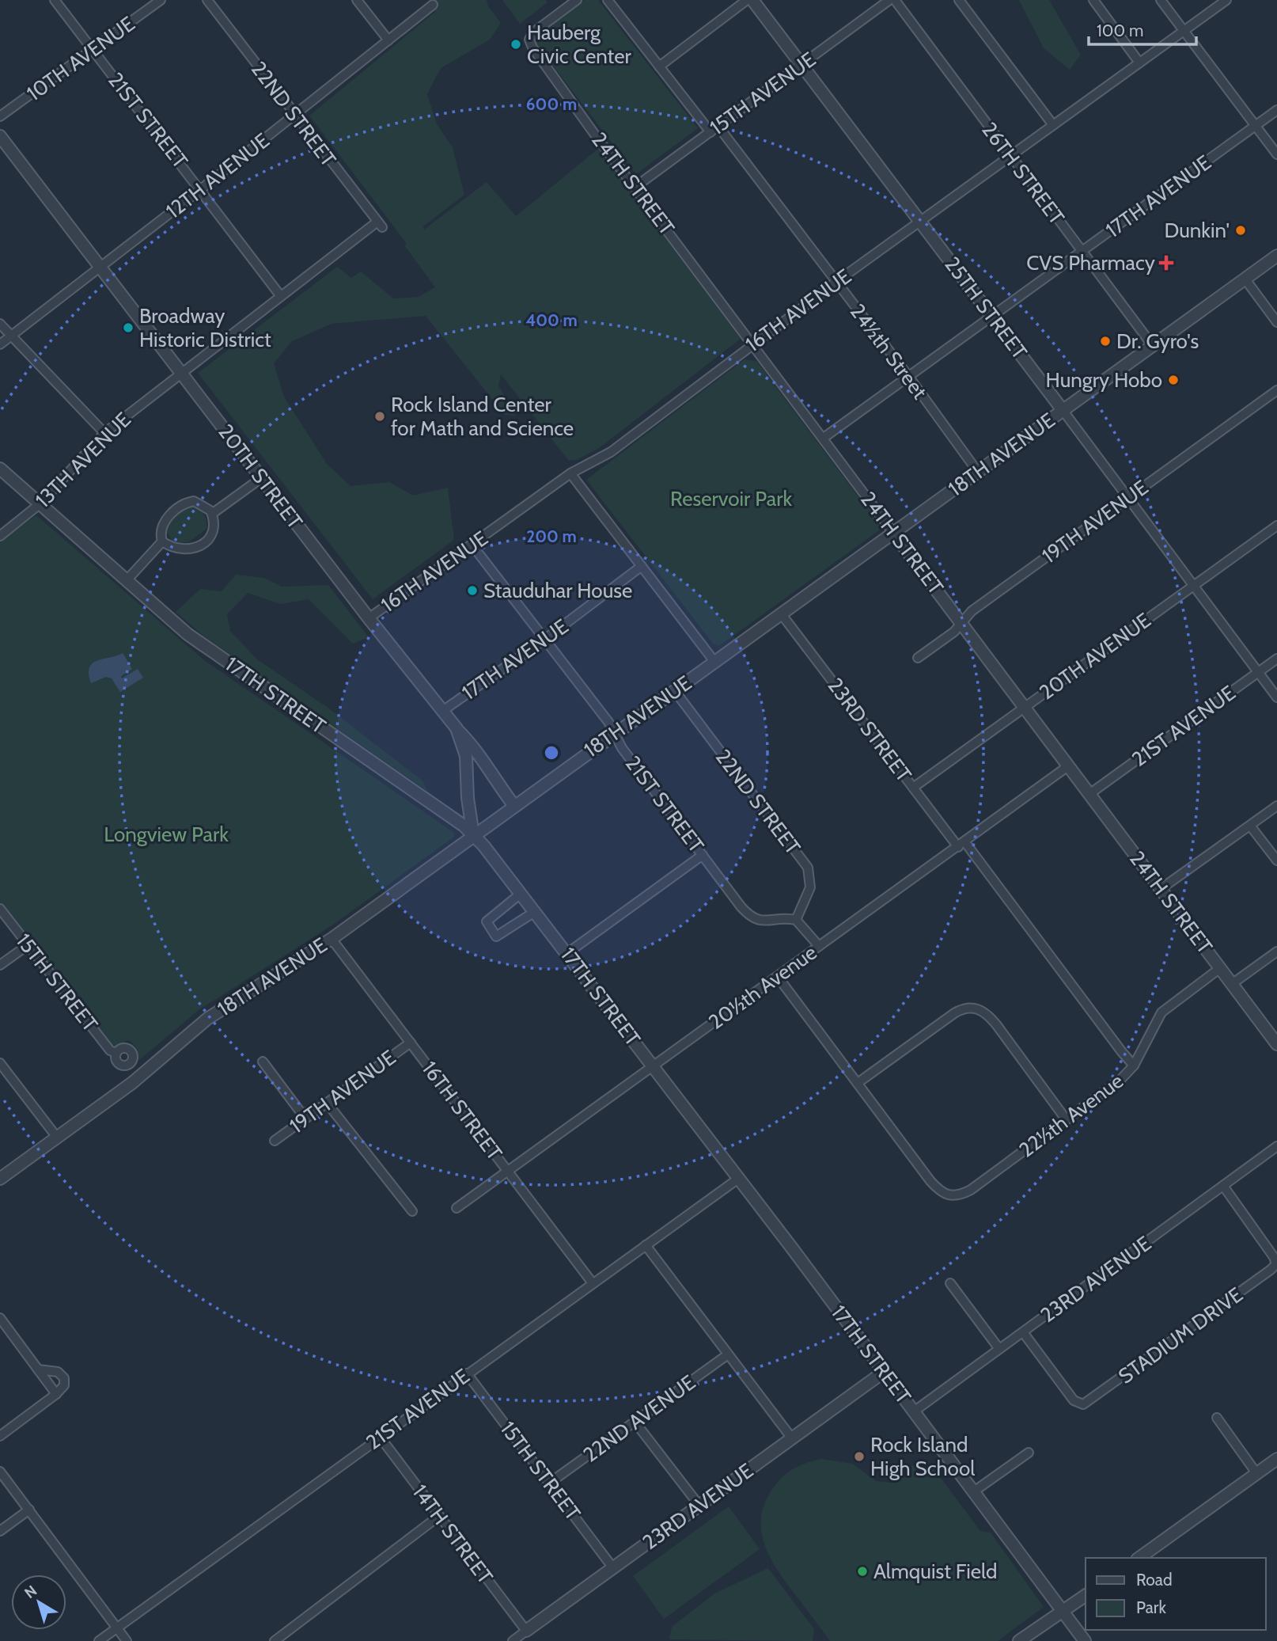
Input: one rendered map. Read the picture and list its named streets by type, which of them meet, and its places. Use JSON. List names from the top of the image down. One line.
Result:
{"streets":{"street":["10TH AVENUE","15TH AVENUE","22ND STREET","21ST STREET","26TH STREET","12TH AVENUE","24TH STREET","17TH AVENUE","25TH STREET","16TH AVENUE","24½th Street","18TH AVENUE","13TH AVENUE","20TH STREET","19TH AVENUE","20TH AVENUE","17TH STREET","21ST AVENUE","23RD STREET","15TH STREET","20½th Avenue","16TH STREET","22½th Avenue","23RD AVENUE","STADIUM DRIVE","22ND AVENUE","14TH STREET"]},"crossings":[["10TH AVENUE","21ST STREET"],["15TH AVENUE","24TH STREET"],["15TH AVENUE","25TH STREET"],["15TH AVENUE","24½th Street"],["22ND STREET","21ST STREET"],["22ND STREET","12TH AVENUE"],["22ND STREET","18TH AVENUE"],["22ND STREET","13TH AVENUE"],["21ST STREET","12TH AVENUE"],["21ST STREET","17TH AVENUE"],["21ST STREET","16TH AVENUE"],["21ST STREET","18TH AVENUE"],["21ST STREET","13TH AVENUE"],["26TH STREET","17TH AVENUE"],["26TH STREET","16TH AVENUE"],["26TH STREET","18TH AVENUE"],["12TH AVENUE","20TH STREET"],["24TH STREET","17TH AVENUE"],["24TH STREET","16TH AVENUE"],["24TH STREET","18TH AVENUE"],["24TH STREET","19TH AVENUE"],["24TH STREET","20TH AVENUE"],["24TH STREET","21ST AVENUE"],["24TH STREET","20½th Avenue"],["24TH STREET","22½th Avenue"],["17TH AVENUE","25TH STREET"],["17TH AVENUE","24½th Street"],["17TH AVENUE","20TH STREET"],["25TH STREET","16TH AVENUE"],["25TH STREET","18TH AVENUE"],["25TH STREET","19TH AVENUE"],["25TH STREET","20TH AVENUE"],["25TH STREET","21ST AVENUE"],["16TH AVENUE","24½th Street"],["16TH AVENUE","20TH STREET"],["24½th Street","18TH AVENUE"],["18TH AVENUE","20TH STREET"],["18TH AVENUE","17TH STREET"],["18TH AVENUE","23RD STREET"],["18TH AVENUE","16TH STREET"],["13TH AVENUE","20TH STREET"],["13TH AVENUE","17TH STREET"],["20TH STREET","17TH STREET"],["19TH AVENUE","16TH STREET"],["20TH AVENUE","23RD STREET"],["17TH STREET","21ST AVENUE"],["17TH STREET","20½th Avenue"],["17TH STREET","23RD AVENUE"],["21ST AVENUE","15TH STREET"],["21ST AVENUE","16TH STREET"],["21ST AVENUE","14TH STREET"],["23RD STREET","20½th Avenue"],["23RD STREET","22½th Avenue"],["15TH STREET","23RD AVENUE"],["15TH STREET","22ND AVENUE"],["20½th Avenue","16TH STREET"],["23RD AVENUE","STADIUM DRIVE"],["23RD AVENUE","14TH STREET"]],"parks":["Reservoir Park","Longview Park"],"places":{"other":["Hauberg Civic Center","Dunkin'","Broadway Historic District","Dr. Gyro's","Hungry Hobo","Rock Island Center for Math and Science","Stauduhar House","Rock Island High School","Almquist Field"],"health":["CVS Pharmacy"]},"legend":["Road","Park"],"scale_bar":"100 m","north":"top left","rings":["600 m","400 m","200 m"]}
